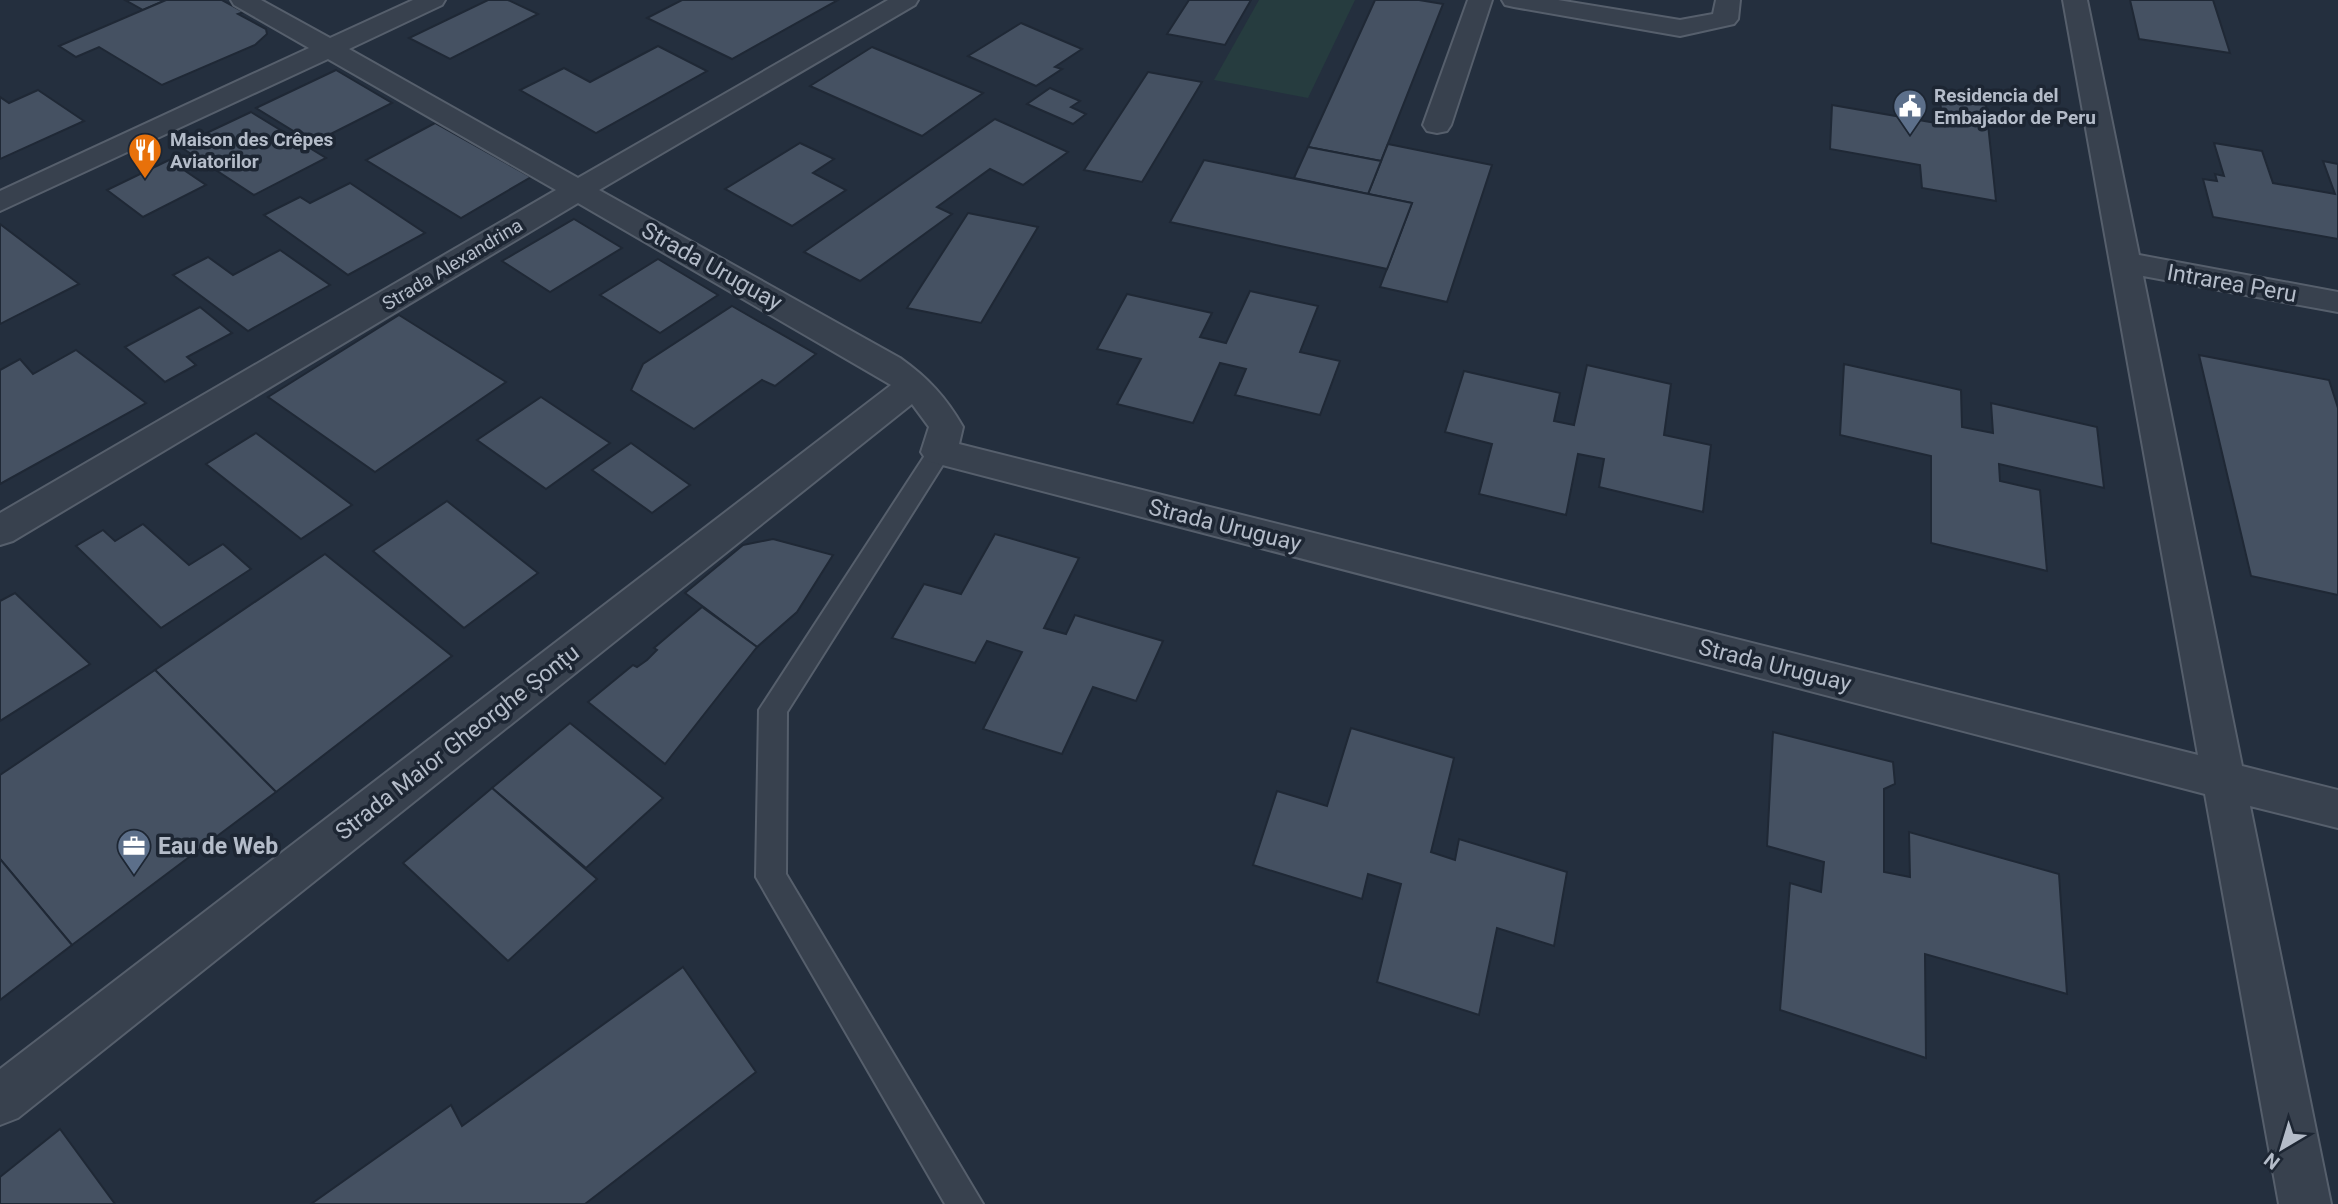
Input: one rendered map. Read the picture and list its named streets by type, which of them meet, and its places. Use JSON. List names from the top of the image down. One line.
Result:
{"streets":{"street":["Strada Alexandrina","Strada Uruguay","Intrarea Peru","Strada Maior Gheorghe Șonțu"]},"crossings":[["Strada Alexandrina","Strada Uruguay"],["Strada Uruguay","Strada Maior Gheorghe Șonțu"]],"places":{"public building":["Residencia del Embajador de Peru"],"restaurant":["Maison des Crêpes Aviatorilor"],"office":["Eau de Web"]},"north":"bottom left"}
